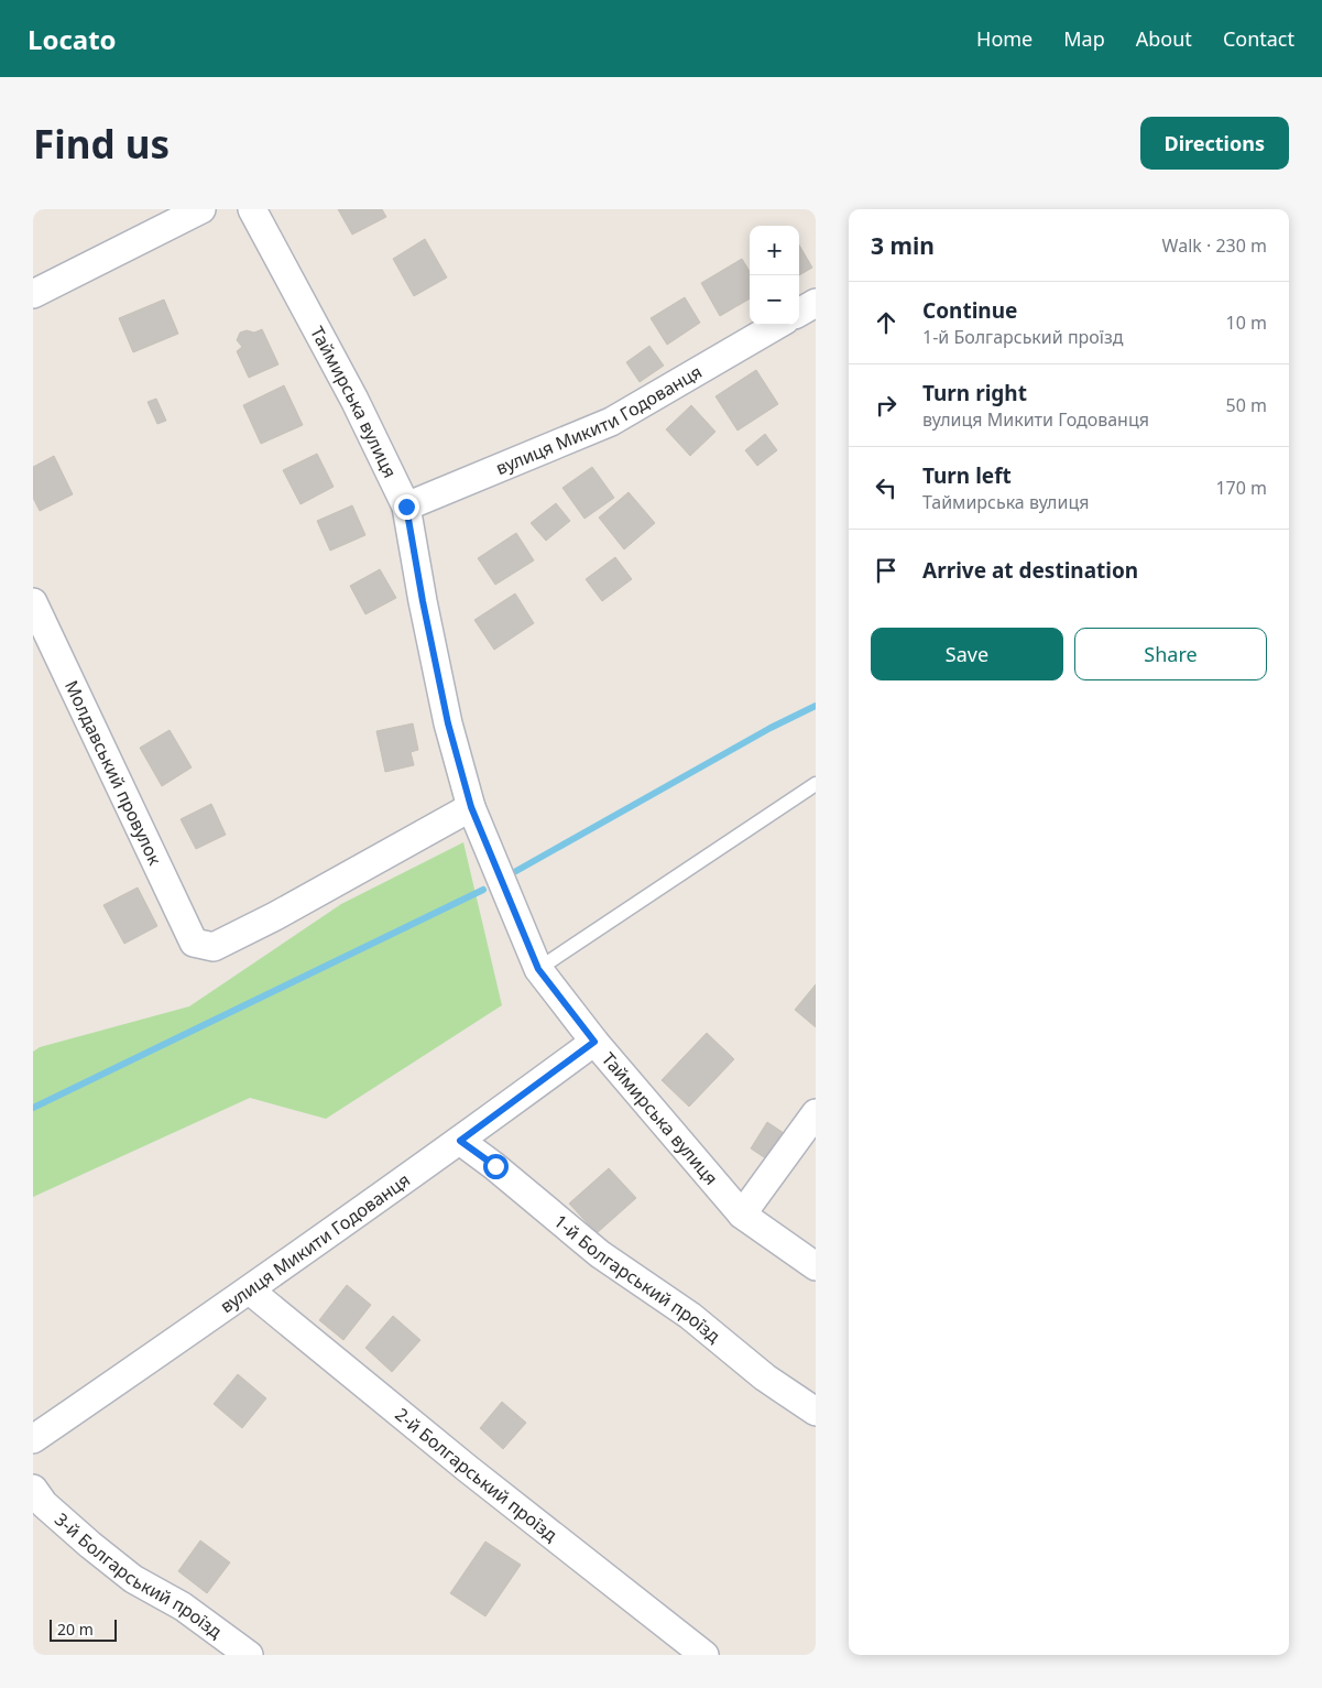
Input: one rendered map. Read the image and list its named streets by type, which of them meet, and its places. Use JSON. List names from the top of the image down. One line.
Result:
{"streets":{"street":["Таймирська вулиця","вулиця Микити Годованця","Молдавський провулок","1-й Болгарський проїзд","2-й Болгарський проїзд","3-й Болгарський проїзд"]},"crossings":[["Таймирська вулиця","вулиця Микити Годованця"],["Таймирська вулиця","Молдавський провулок"],["вулиця Микити Годованця","1-й Болгарський проїзд"],["вулиця Микити Годованця","2-й Болгарський проїзд"]],"scale_bar":"20 m","page":{"header":"Locato","nav":["Home","Map","About","Contact"],"buttons":["Directions",["Save","Share"]],"title":"Find us","heading":["3 min","Walk · 230 m"],"map_buttons":["+","−"],"list":[["Continue","1-й Болгарський проїзд","10 m"],["Turn right","вулиця Микити Годованця","50 m"],["Turn left","Таймирська вулиця","170 m"],"Arrive at destination"],"scale":"20 m"}}
